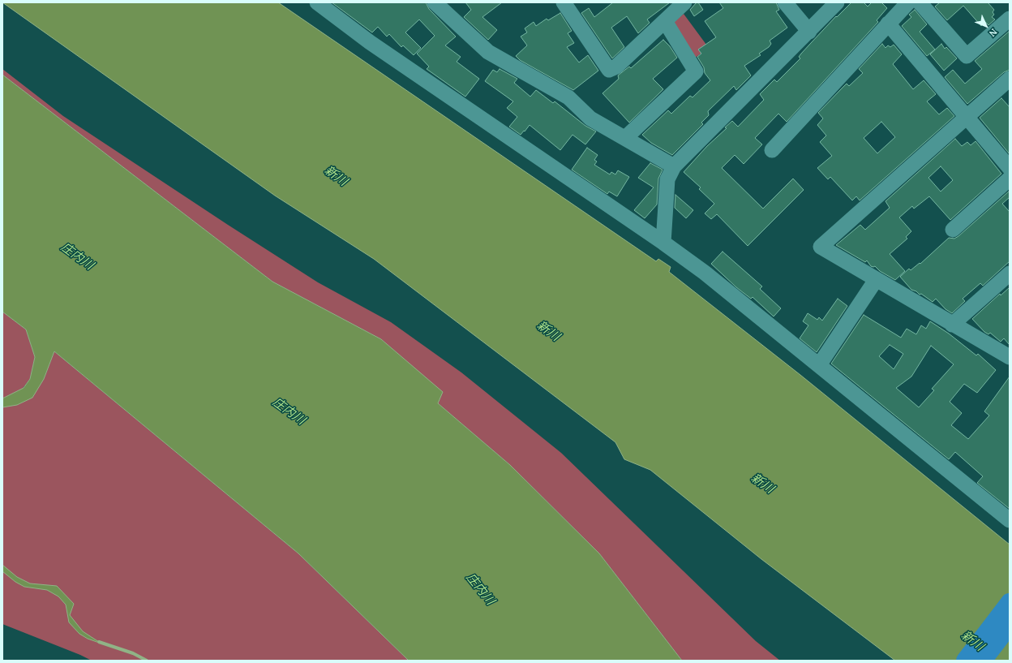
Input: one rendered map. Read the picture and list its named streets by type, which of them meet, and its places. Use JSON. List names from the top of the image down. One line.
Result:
{"water":["新川","庄内川"],"north":"bottom right"}
